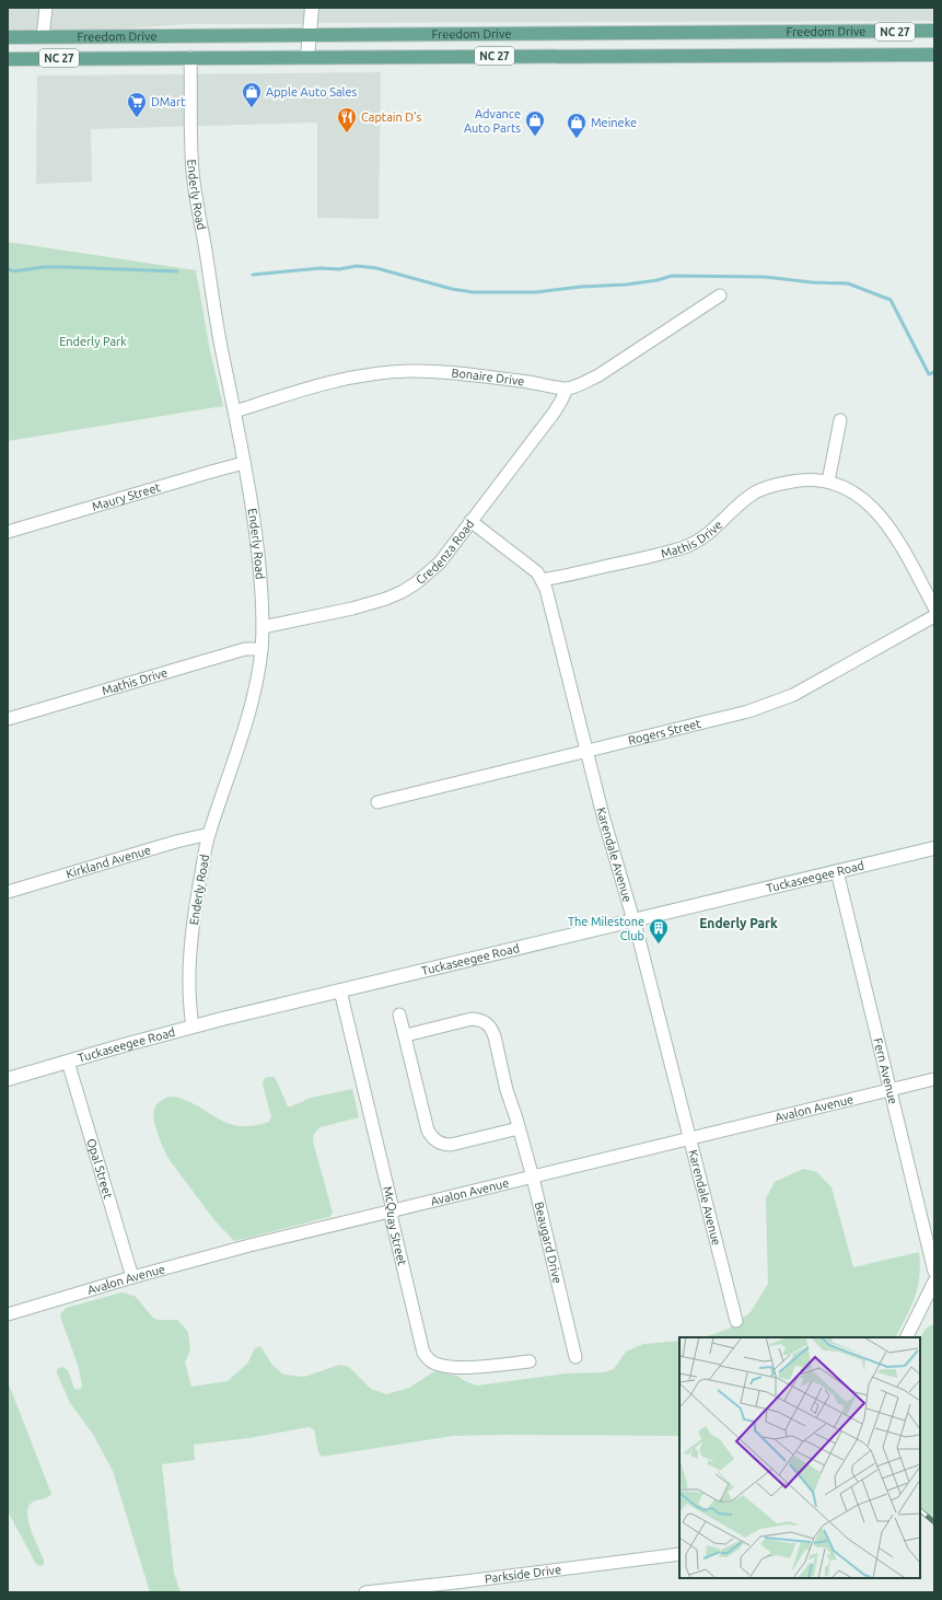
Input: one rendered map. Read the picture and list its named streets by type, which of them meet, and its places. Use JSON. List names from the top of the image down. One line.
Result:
{"streets":{"main road":["Freedom Drive","NC 27","Tuckaseegee Road"],"street":["Enderly Road","Bonaire Drive","Maury Street","Mathis Drive","Credenza Road","Rogers Street","Karendale Avenue","Kirkland Avenue","Fern Avenue","Avalon Avenue","Opal Street","McQuay Street","Beaugard Drive","Parkside Drive"]},"crossings":[["Freedom Drive","Enderly Road"],["Enderly Road","Bonaire Drive"],["Enderly Road","Maury Street"],["Enderly Road","Mathis Drive"],["Enderly Road","Credenza Road"],["Enderly Road","Kirkland Avenue"],["Enderly Road","Tuckaseegee Road"],["Bonaire Drive","Credenza Road"],["Mathis Drive","Karendale Avenue"],["Credenza Road","Karendale Avenue"],["Rogers Street","Karendale Avenue"],["Karendale Avenue","Tuckaseegee Road"],["Karendale Avenue","Avalon Avenue"],["Tuckaseegee Road","Fern Avenue"],["Tuckaseegee Road","Opal Street"],["Tuckaseegee Road","McQuay Street"],["Fern Avenue","Avalon Avenue"],["Avalon Avenue","Opal Street"],["Avalon Avenue","McQuay Street"],["Avalon Avenue","Beaugard Drive"]],"districts":["Enderly Park"],"parks":["Enderly Park"],"places":{"shop":["Apple Auto Sales","Advance Auto Parts","Meineke"],"supermarket":["DMart"],"restaurant":["Captain D's"],"building":["The Milestone Club"]}}
